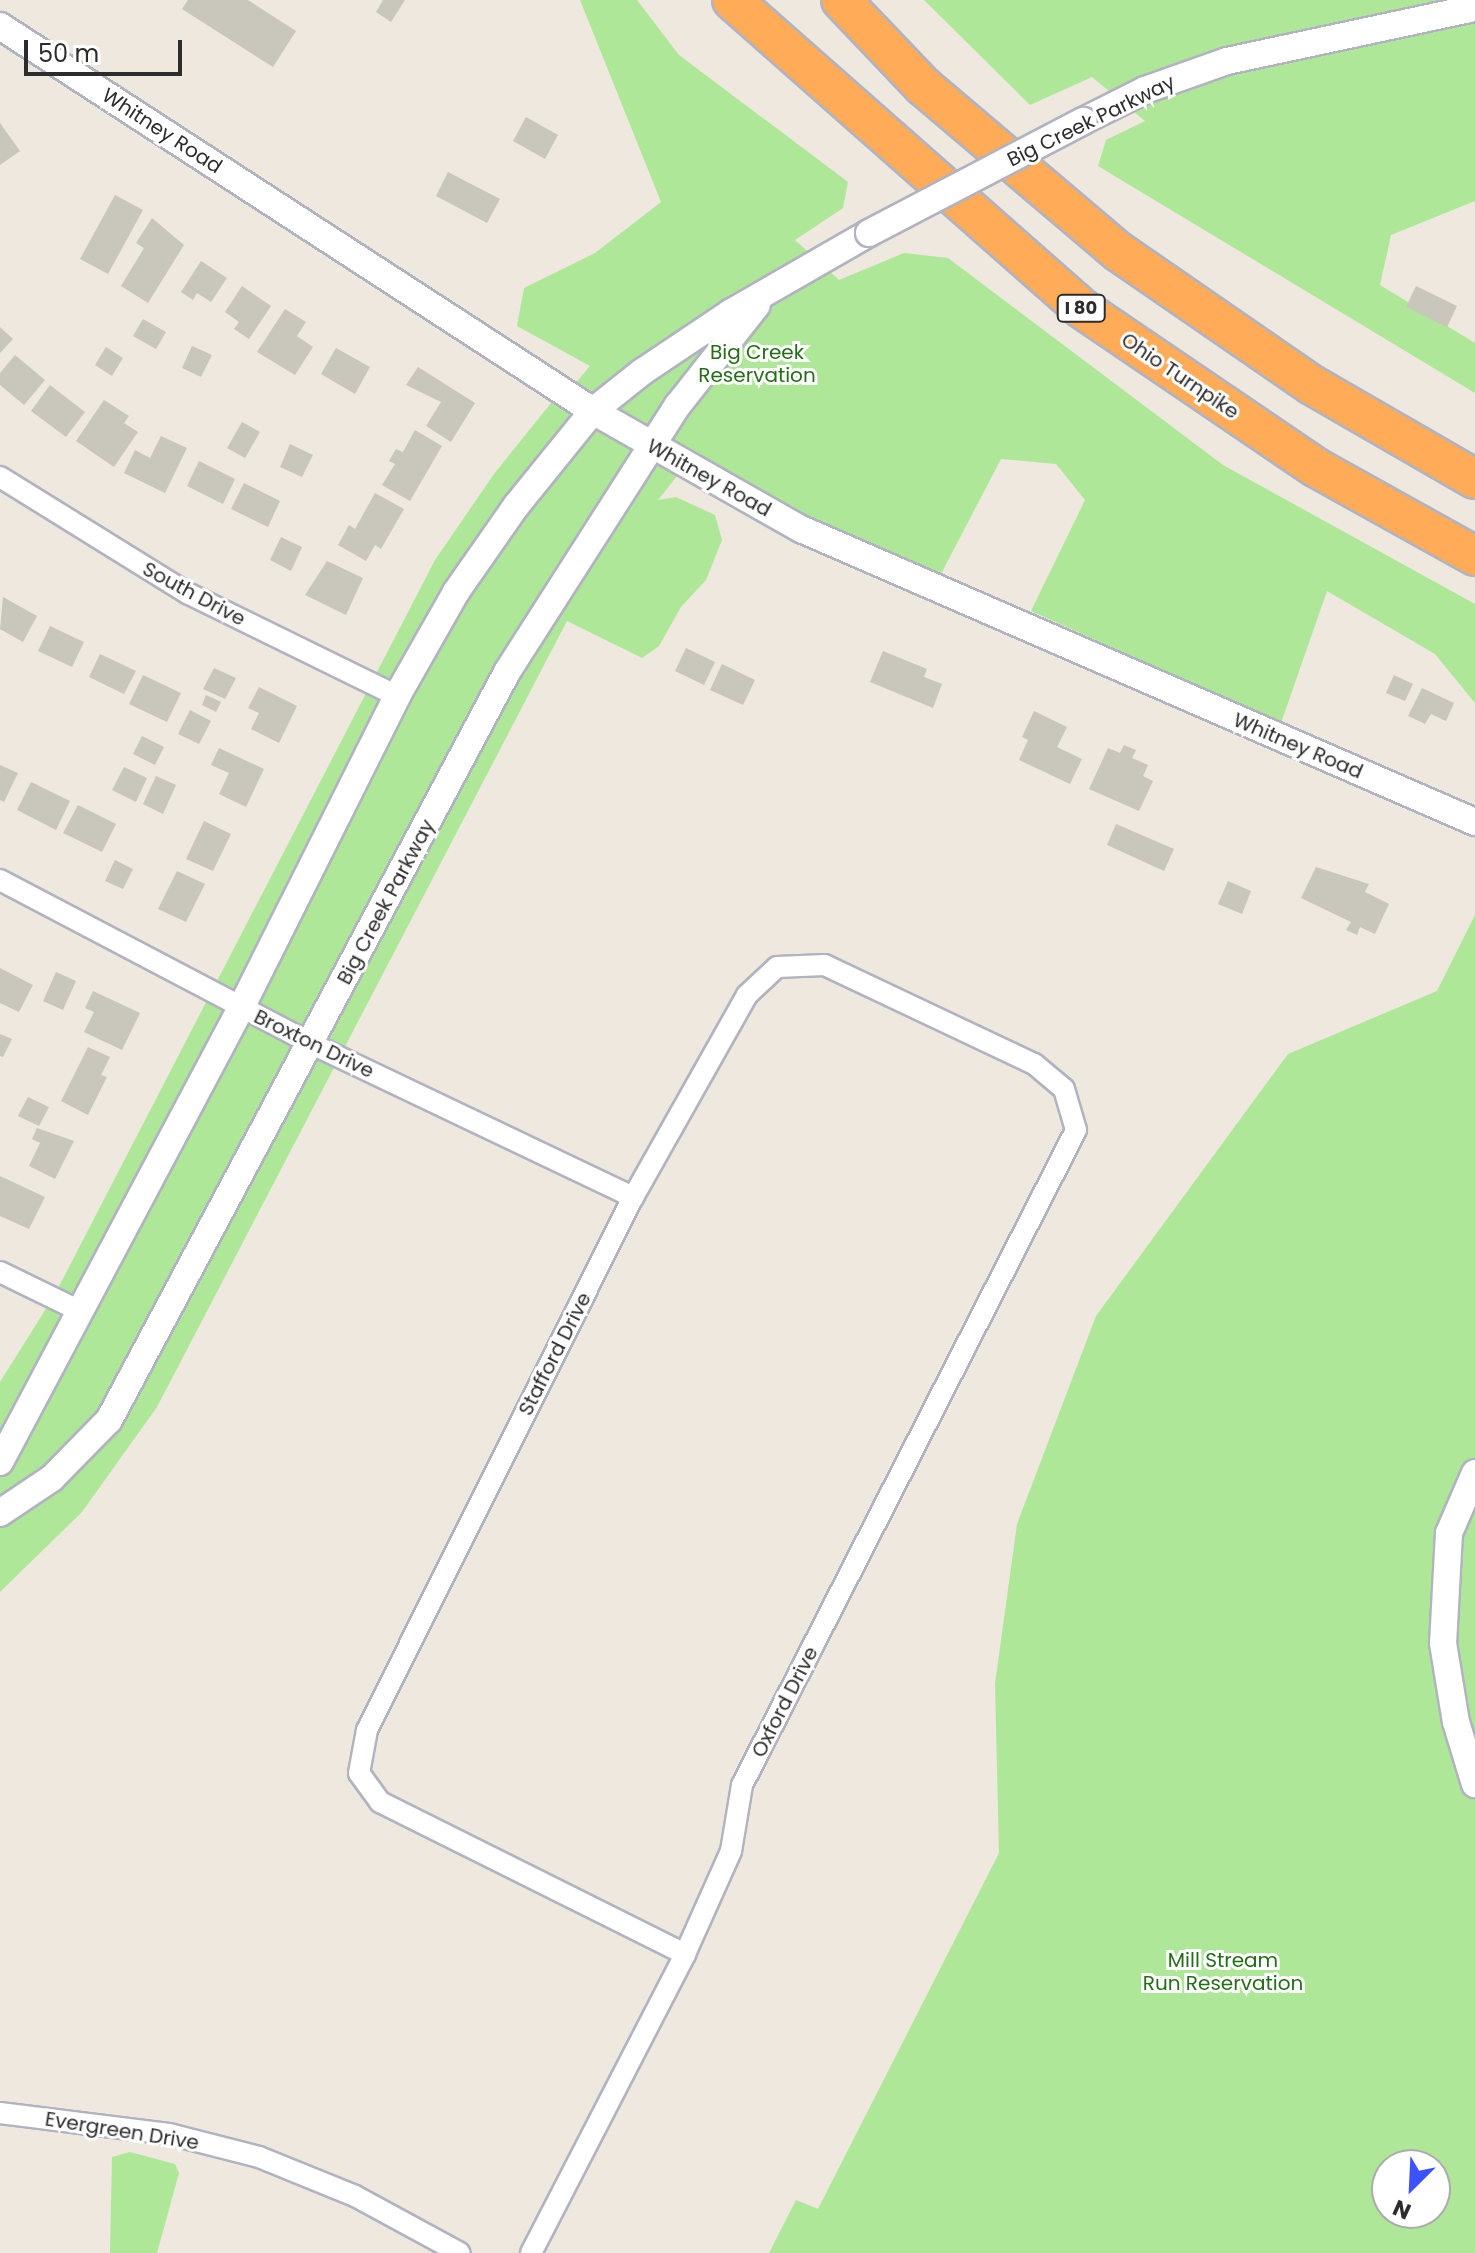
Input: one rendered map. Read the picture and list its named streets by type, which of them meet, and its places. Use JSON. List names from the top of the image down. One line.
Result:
{"streets":{"highway":["I 80","Ohio Turnpike"],"street":["Big Creek Parkway","Whitney Road","South Drive","Broxton Drive","Stafford Drive","Oxford Drive","Evergreen Drive"]},"crossings":[["Big Creek Parkway","Whitney Road"],["Big Creek Parkway","South Drive"],["Big Creek Parkway","Broxton Drive"],["Broxton Drive","Stafford Drive"],["Stafford Drive","Oxford Drive"]],"parks":["Big Creek Reservation","Mill Stream Run Reservation"],"scale_bar":"50 m","north":"bottom left"}
